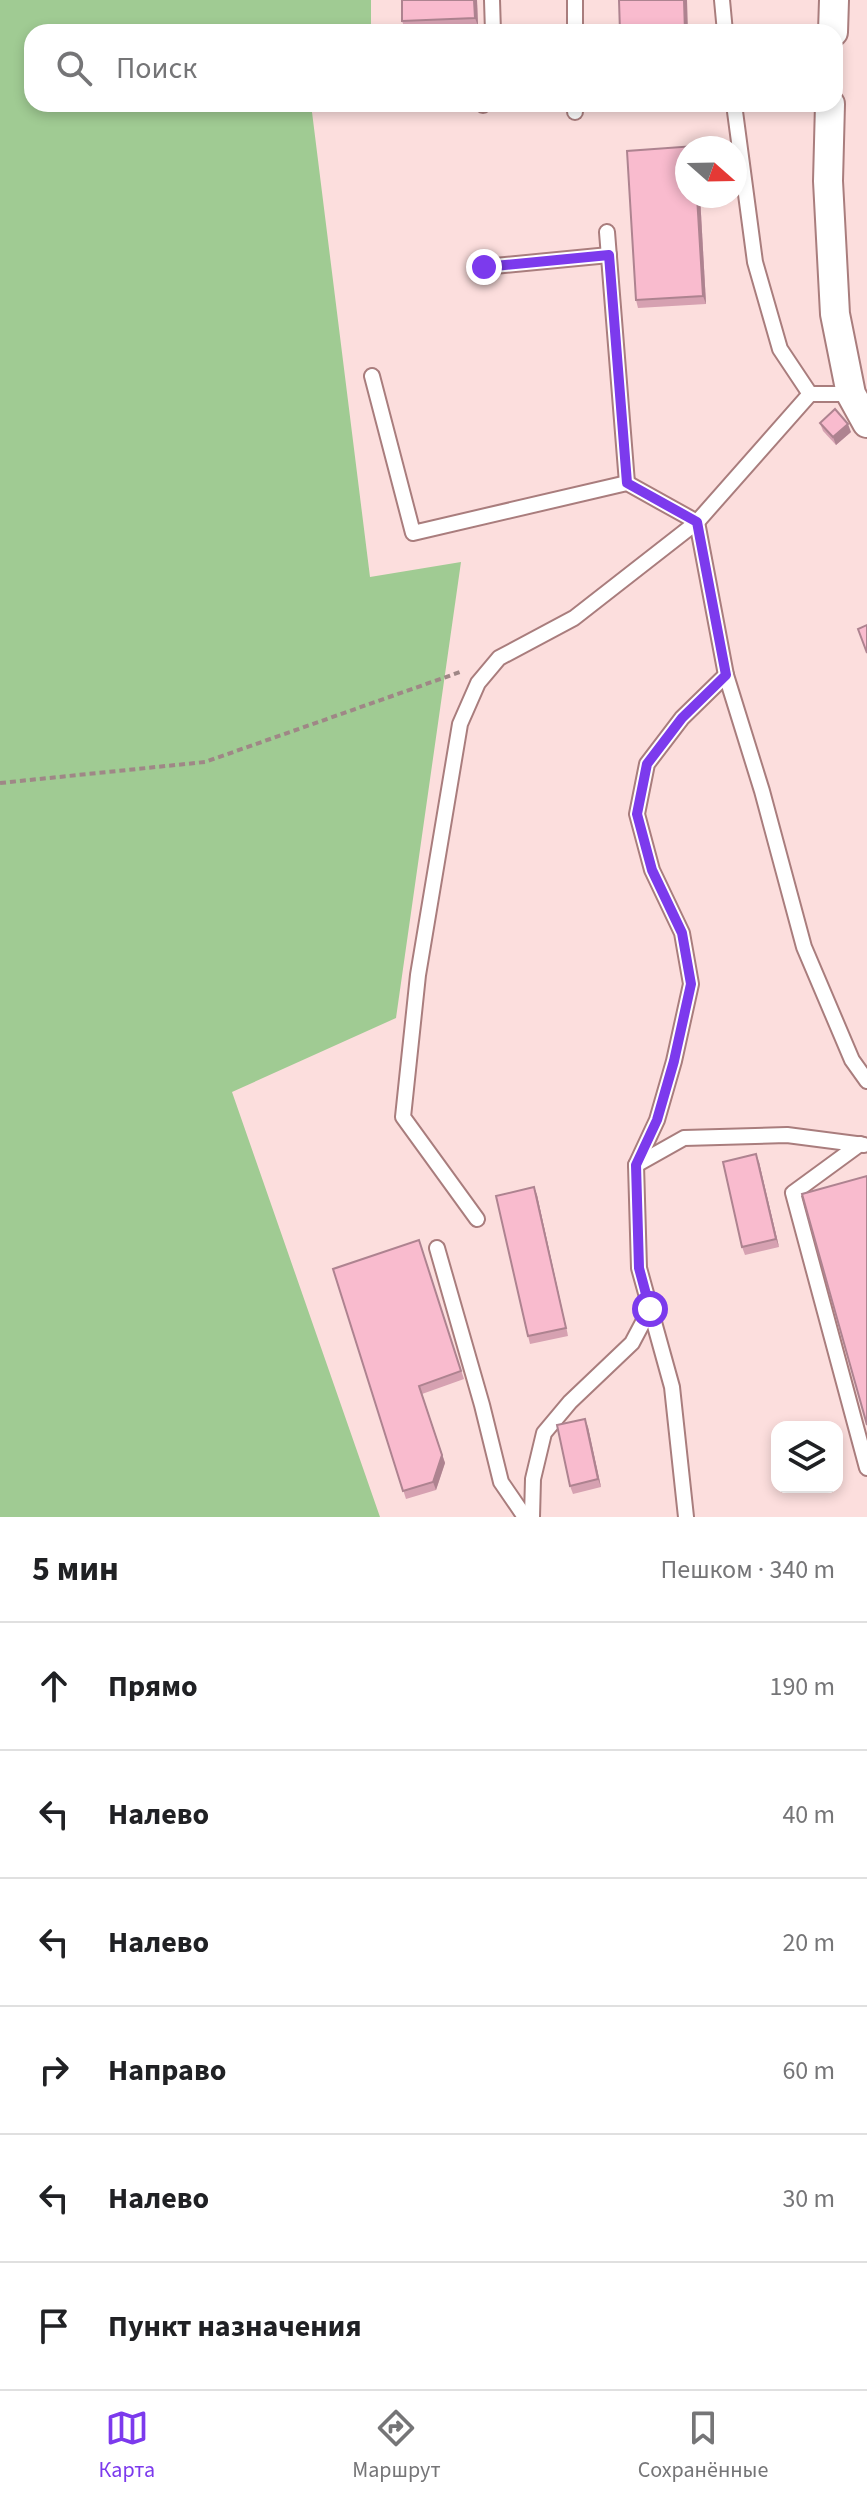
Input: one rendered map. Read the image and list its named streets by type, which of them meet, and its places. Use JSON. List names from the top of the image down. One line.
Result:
{"north":"right","page":{"search":"Поиск","heading":["5 мин","Пешком · 340 m"],"list":[["Прямо","190 m"],["Налево","40 m"],["Налево","20 m"],["Направо","60 m"],["Налево","30 m"],"Пункт назначения"],"nav":["Карта","Маршрут","Сохранённые"]}}
